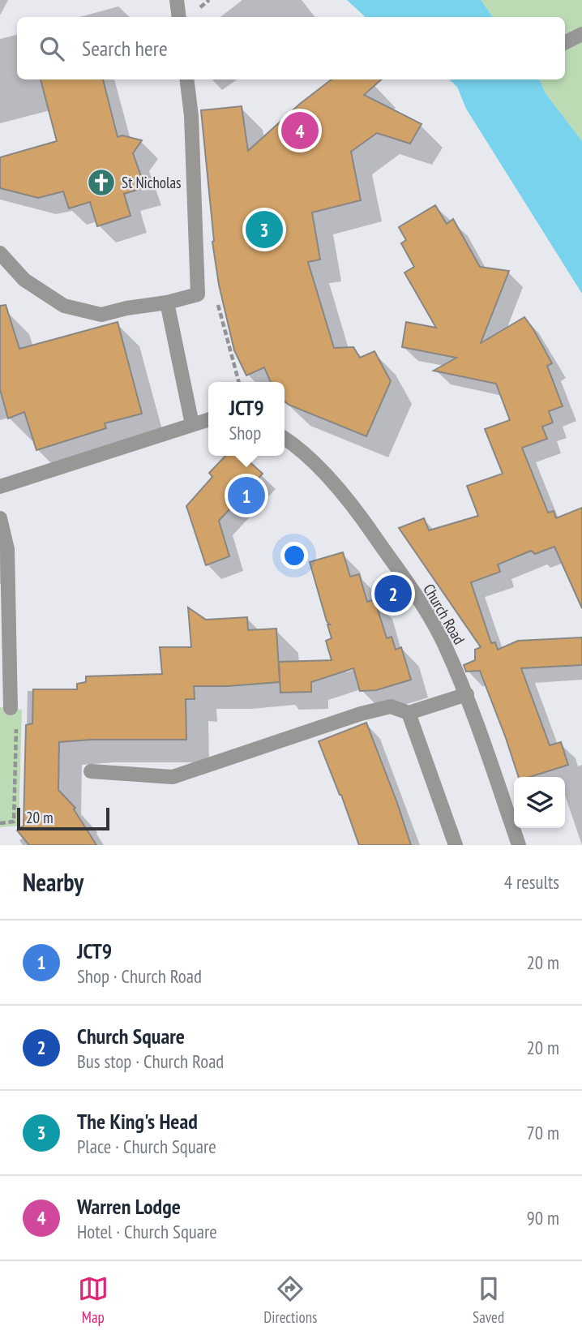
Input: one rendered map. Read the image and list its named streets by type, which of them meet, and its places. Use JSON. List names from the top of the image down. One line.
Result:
{"streets":{"street":["Church Road"]},"places":{"church":["St Nicholas"]},"scale_bar":"20 m","page":{"search":"Search here","pins":["4","3","1","2"],"popup":["JCT9","Shop"],"scale":"20 m","heading":["Nearby","4 results"],"list":[{"mark":"1","name":"JCT9","note":"Shop · Church Road","value":"20 m"},{"mark":"2","name":"Church Square","note":"Bus stop · Church Road","value":"20 m"},{"mark":"3","name":"The King's Head","note":"Place · Church Square","value":"70 m"},{"mark":"4","name":"Warren Lodge","note":"Hotel · Church Square","value":"90 m"}],"nav":["Map","Directions","Saved"]}}
